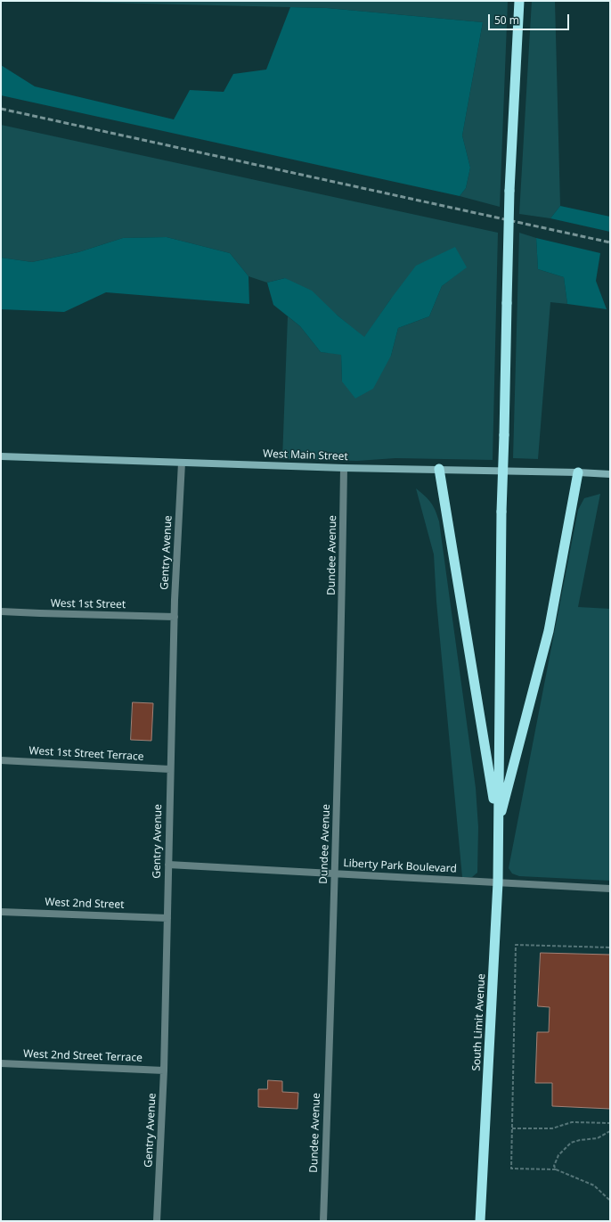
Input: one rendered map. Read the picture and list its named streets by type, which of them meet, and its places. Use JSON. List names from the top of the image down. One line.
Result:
{"streets":{"highway":["South Limit Avenue"],"main road":["West Main Street"],"street":["Gentry Avenue","Dundee Avenue","West 1st Street","West 1st Street Terrace","Liberty Park Boulevard","West 2nd Street","West 2nd Street Terrace"]},"crossings":[["West Main Street","Gentry Avenue"],["West Main Street","Dundee Avenue"],["Gentry Avenue","West 1st Street"],["Gentry Avenue","West 1st Street Terrace"],["Gentry Avenue","Liberty Park Boulevard"],["Gentry Avenue","West 2nd Street"],["Gentry Avenue","West 2nd Street Terrace"],["Dundee Avenue","Liberty Park Boulevard"],["Liberty Park Boulevard","South Limit Avenue"]],"scale_bar":"50 m"}
